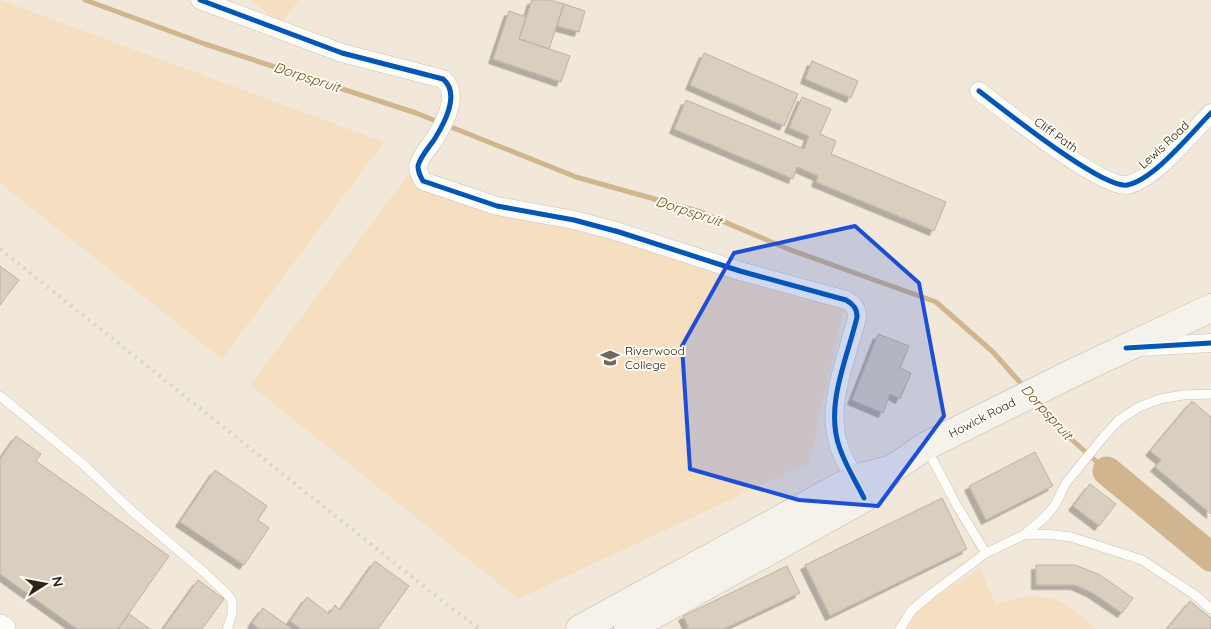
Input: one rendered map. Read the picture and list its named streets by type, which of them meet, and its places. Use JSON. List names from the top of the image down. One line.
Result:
{"streets":{"main road":["Howick Road"],"street":["Cliff Path","Lewis Road"]},"crossings":[["Cliff Path","Lewis Road"]],"water":["Dorpspruit"],"places":{"school or university":["Riverwood College"]},"north":"right"}
